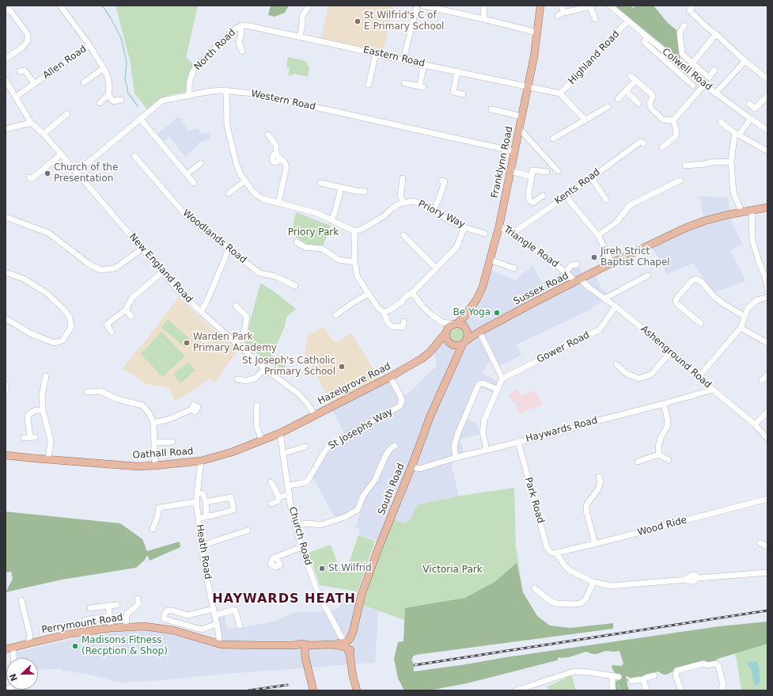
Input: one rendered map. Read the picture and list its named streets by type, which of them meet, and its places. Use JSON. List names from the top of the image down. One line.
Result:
{"streets":{"main road":["Franklynn Road","Sussex Road","Hazelgrove Road","Oathall Road","South Road","Perrymount Road"],"street":["North Road","Eastern Road","Highland Road","Allen Road","Colwell Road","Western Road","Kents Road","Priory Way","Woodlands Road","Triangle Road","New England Road","Gower Road","Ashenground Road","St Josephs Way","Haywards Road","Park Road","Wood Ride","Church Road","Heath Road"]},"crossings":[["North Road","Eastern Road"],["North Road","Western Road"],["Eastern Road","Highland Road"],["Eastern Road","Franklynn Road"],["Highland Road","Colwell Road"],["Allen Road","New England Road"],["Western Road","Franklynn Road"],["Western Road","New England Road"],["Franklynn Road","Triangle Road"],["Franklynn Road","Sussex Road"],["Franklynn Road","Hazelgrove Road"],["Franklynn Road","South Road"],["Kents Road","Triangle Road"],["Triangle Road","Sussex Road"],["Triangle Road","Ashenground Road"],["New England Road","Hazelgrove Road"],["Sussex Road","Ashenground Road"],["Sussex Road","Hazelgrove Road"],["Sussex Road","South Road"],["Gower Road","Ashenground Road"],["Ashenground Road","Haywards Road"],["Hazelgrove Road","St Josephs Way"],["Hazelgrove Road","Oathall Road"],["Hazelgrove Road","South Road"],["Hazelgrove Road","Church Road"],["St Josephs Way","Church Road"],["Haywards Road","South Road"],["Haywards Road","Park Road"],["Oathall Road","Church Road"],["Oathall Road","Heath Road"],["South Road","Church Road"],["South Road","Perrymount Road"],["Park Road","Wood Ride"],["Church Road","Perrymount Road"],["Heath Road","Perrymount Road"]],"districts":["HAYWARDS HEATH"],"parks":["Priory Park","Victoria Park"],"places":["St Wilfrid's C of E Primary School","Church of the Presentation","Jireh Strict Baptist Chapel","Be Yoga","Warden Park Primary Academy","St Joseph's Catholic Primary School","St Wilfrid","Madisons Fitness (Recption & Shop)"],"north":"left"}
